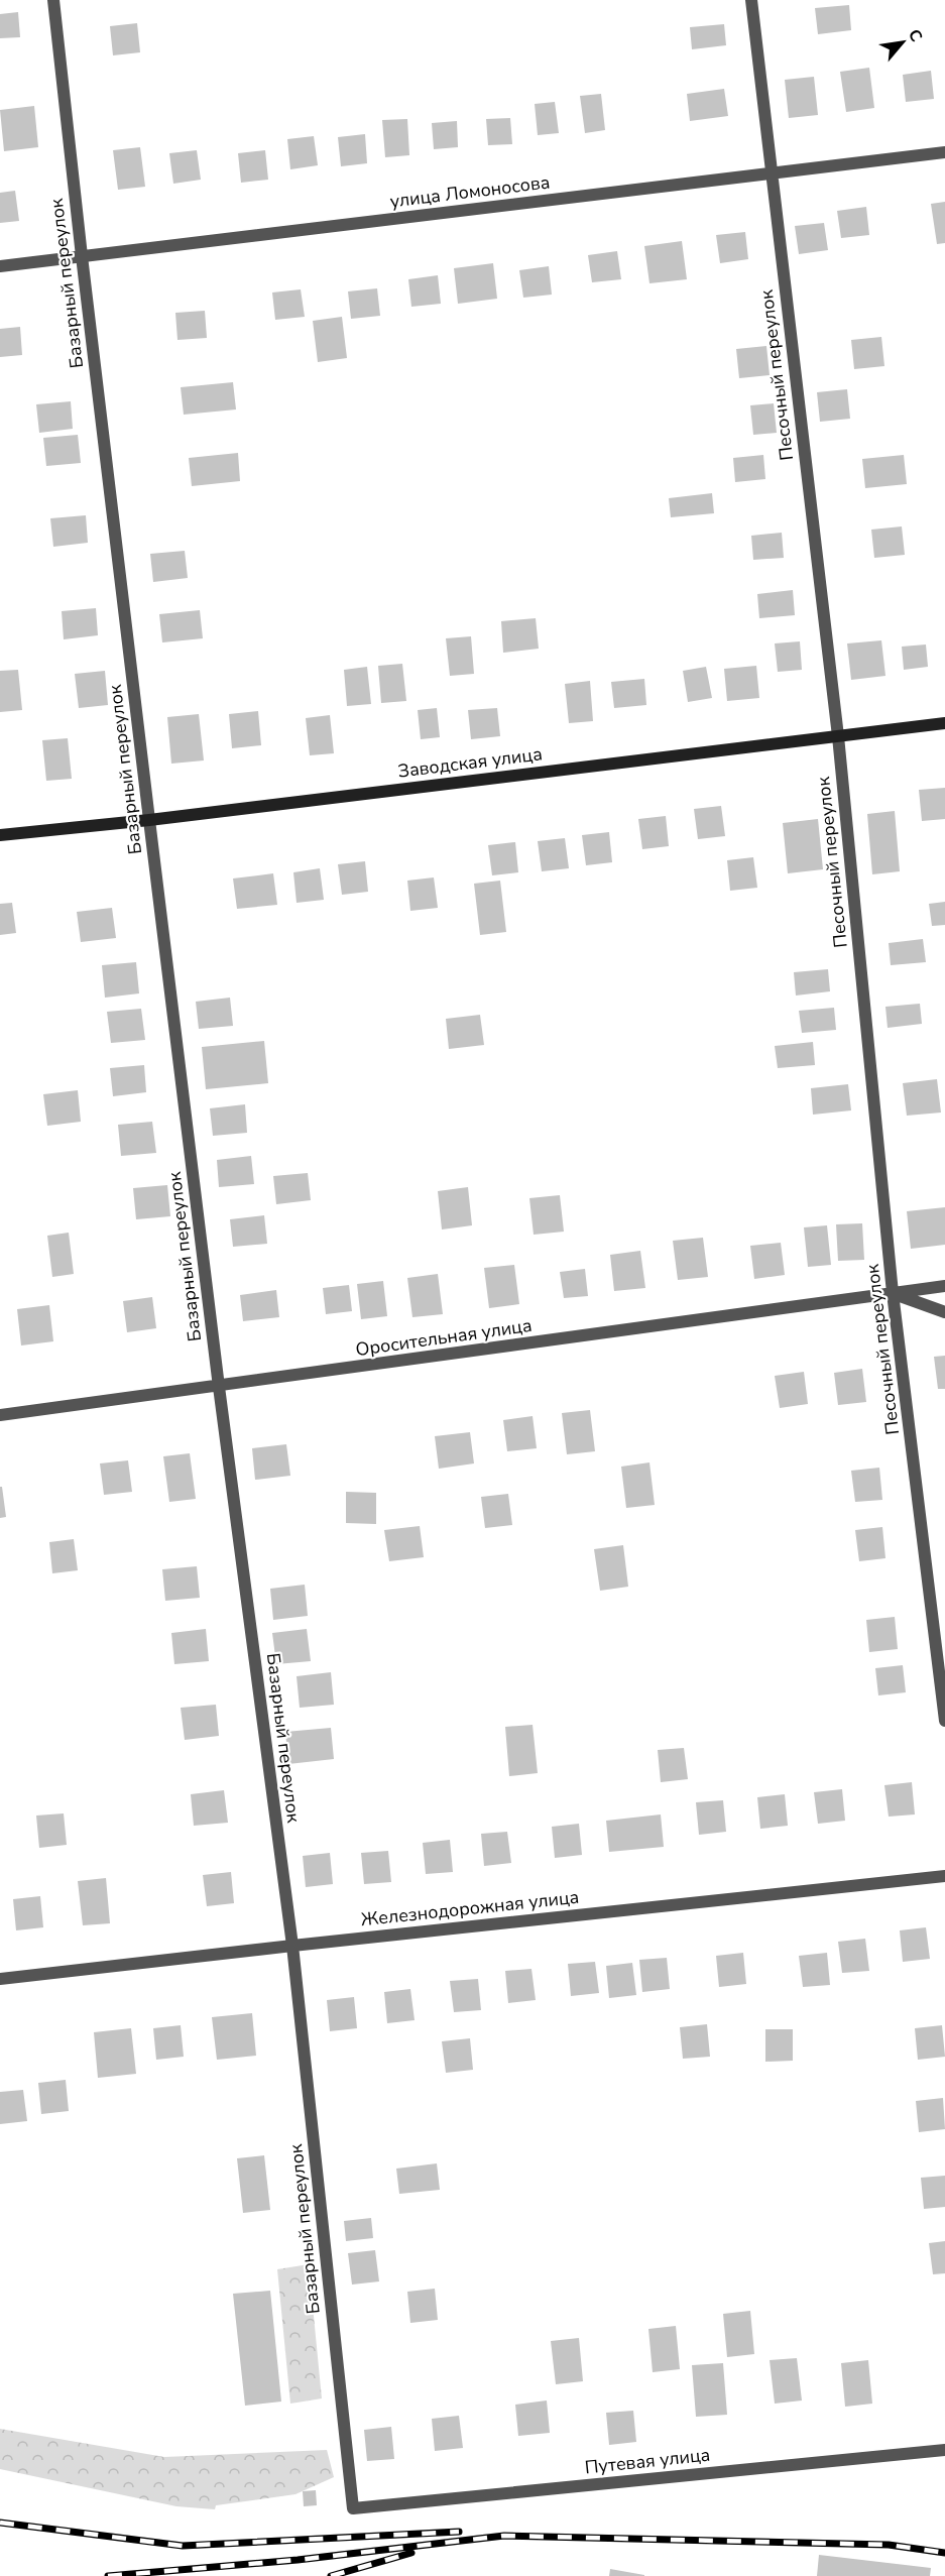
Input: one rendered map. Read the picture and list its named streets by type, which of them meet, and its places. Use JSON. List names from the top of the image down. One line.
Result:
{"streets":{"main road":["Заводская улица"],"street":["улица Ломоносова","Базарный переулок","Песочный переулок","Оросительная улица","Железнодорожная улица","Путевая улица"]},"crossings":[["улица Ломоносова","Базарный переулок"],["улица Ломоносова","Песочный переулок"],["Базарный переулок","Заводская улица"],["Базарный переулок","Оросительная улица"],["Базарный переулок","Железнодорожная улица"],["Базарный переулок","Путевая улица"],["Песочный переулок","Заводская улица"],["Песочный переулок","Оросительная улица"]],"north":"top right"}
